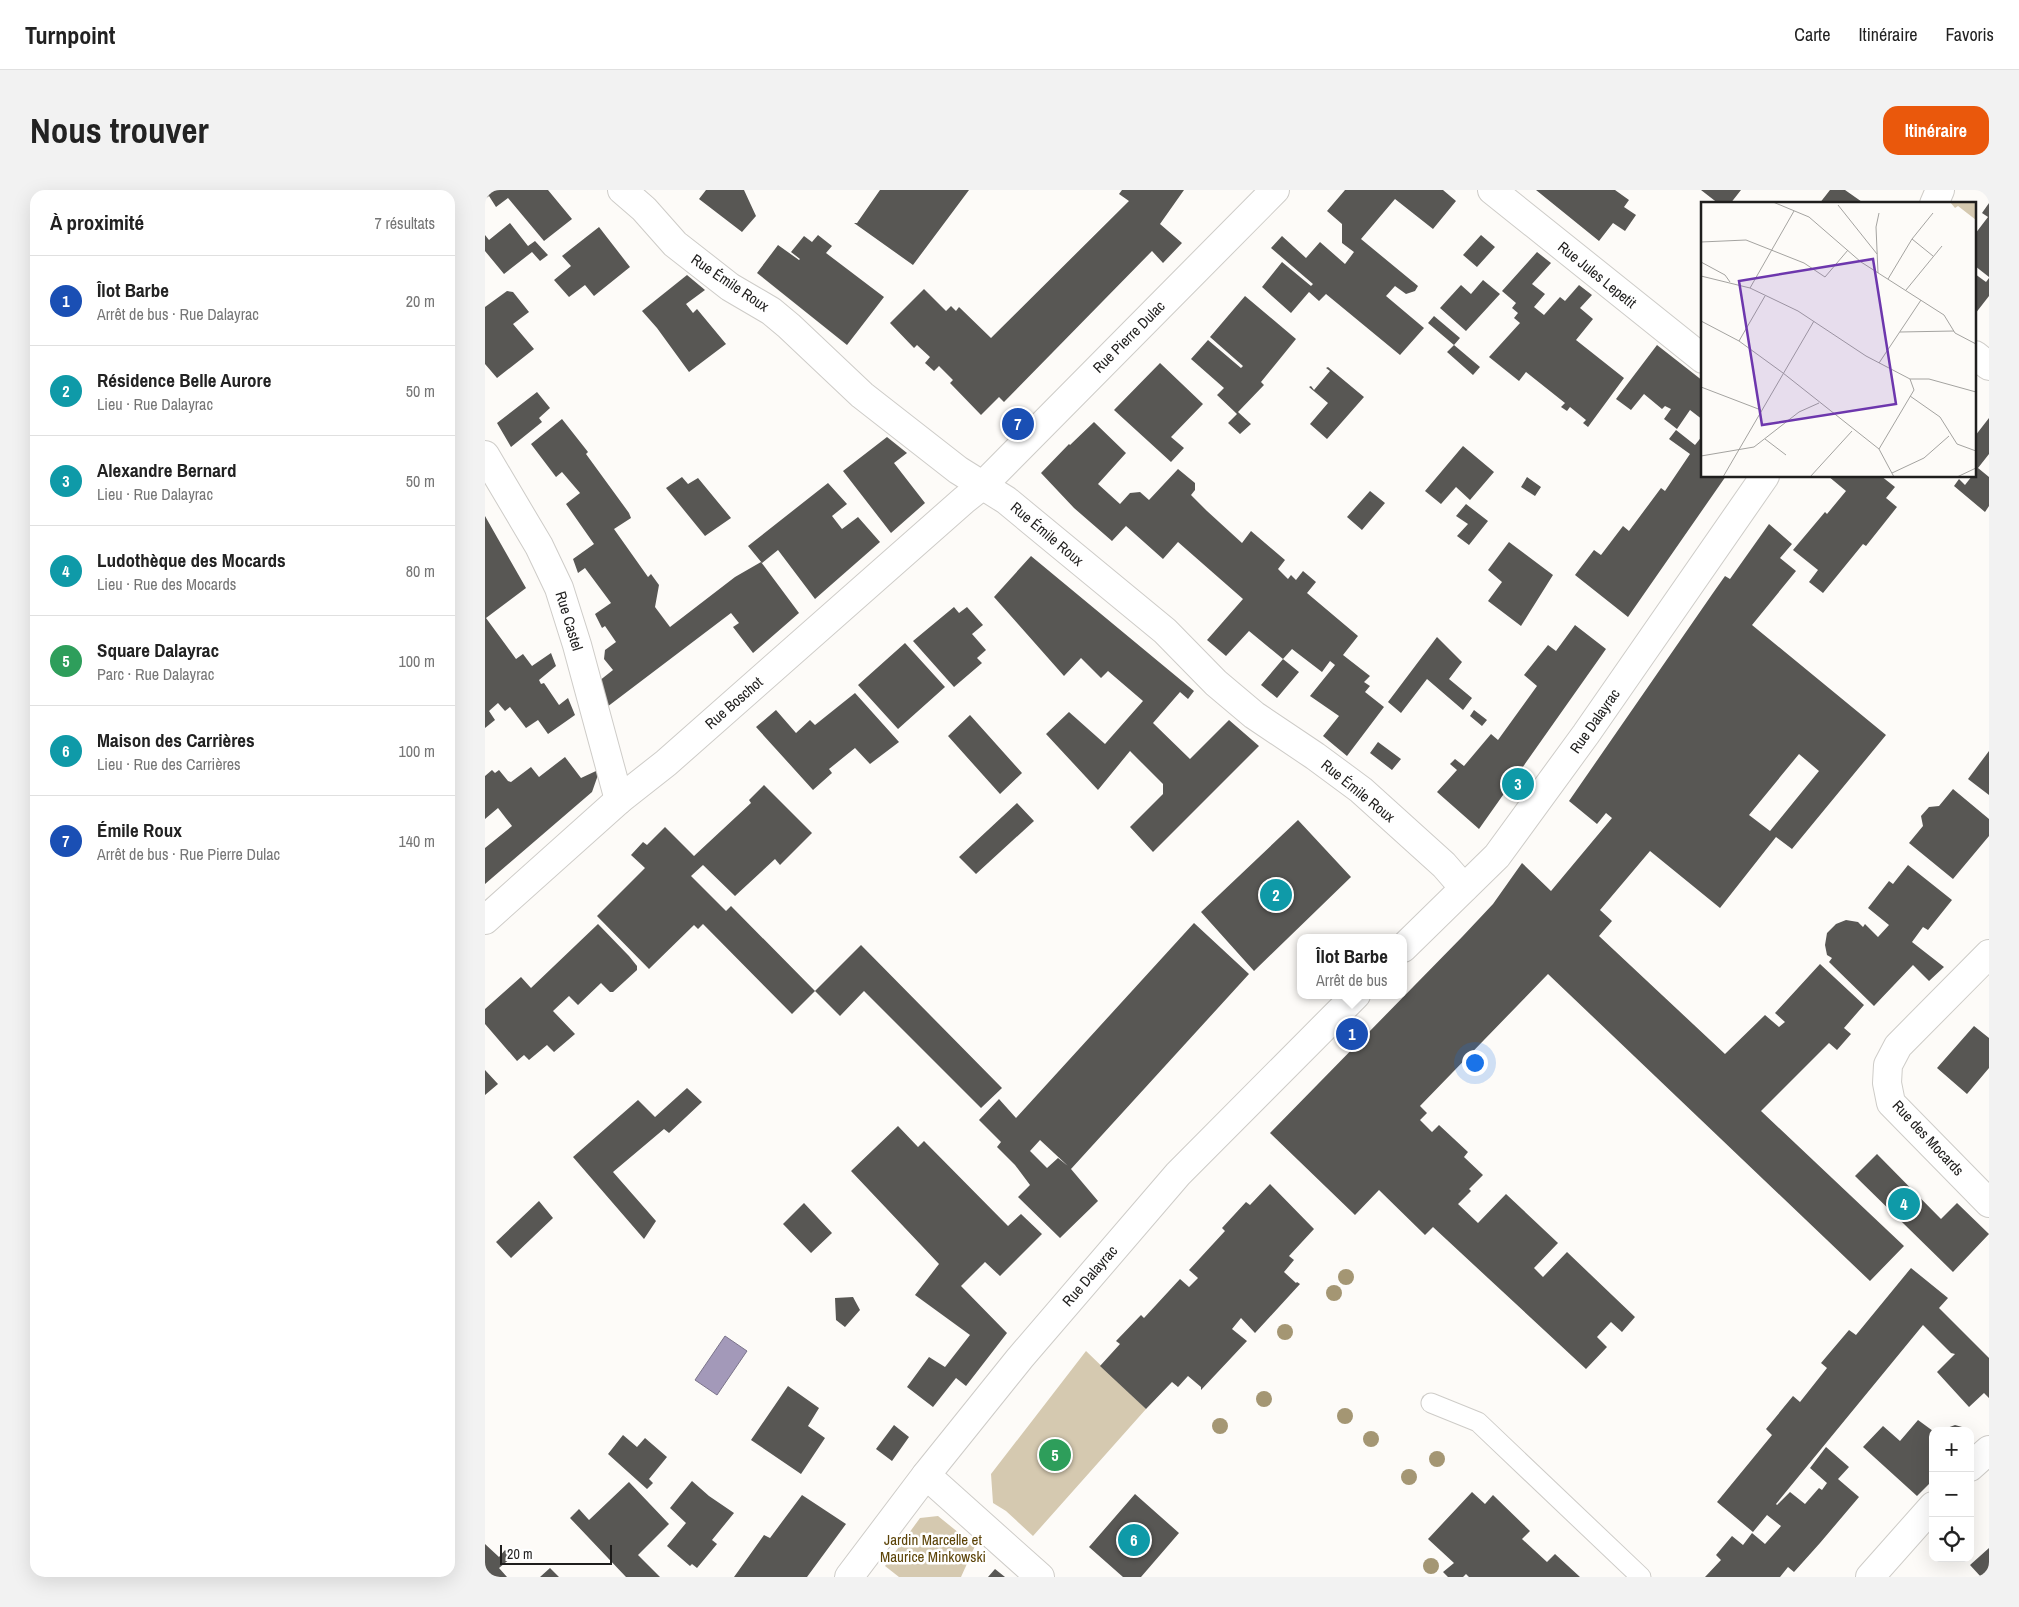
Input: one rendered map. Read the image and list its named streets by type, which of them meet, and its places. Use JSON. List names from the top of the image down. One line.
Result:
{"streets":{"main road":["Rue Jules Lepetit","Rue Émile Roux","Rue Pierre Dulac","Rue Castel","Rue Boschot","Rue Dalayrac","Rue des Mocards"]},"crossings":[["Rue Émile Roux","Rue Pierre Dulac"],["Rue Émile Roux","Rue Boschot"],["Rue Émile Roux","Rue Dalayrac"],["Rue Pierre Dulac","Rue Boschot"],["Rue Castel","Rue Boschot"]],"parks":["Jardin Marcelle et Maurice Minkowski"],"scale_bar":"20 m","page":{"header":"Turnpoint","nav":["Carte","Itinéraire","Favoris"],"buttons":"Itinéraire","title":"Nous trouver","heading":["À proximité","7 résultats"],"list":[{"mark":"1","name":"Îlot Barbe","note":"Arrêt de bus · Rue Dalayrac","value":"20 m"},{"mark":"2","name":"Résidence Belle Aurore","note":"Lieu · Rue Dalayrac","value":"50 m"},{"mark":"3","name":"Alexandre Bernard","note":"Lieu · Rue Dalayrac","value":"50 m"},{"mark":"4","name":"Ludothèque des Mocards","note":"Lieu · Rue des Mocards","value":"80 m"},{"mark":"5","name":"Square Dalayrac","note":"Parc · Rue Dalayrac","value":"100 m"},{"mark":"6","name":"Maison des Carrières","note":"Lieu · Rue des Carrières","value":"100 m"},{"mark":"7","name":"Émile Roux","note":"Arrêt de bus · Rue Pierre Dulac","value":"140 m"}],"pins":["7","3","2","1","4","5","6"],"popup":["Îlot Barbe","Arrêt de bus"],"map_buttons":["+","−"],"scale":"20 m"}}
